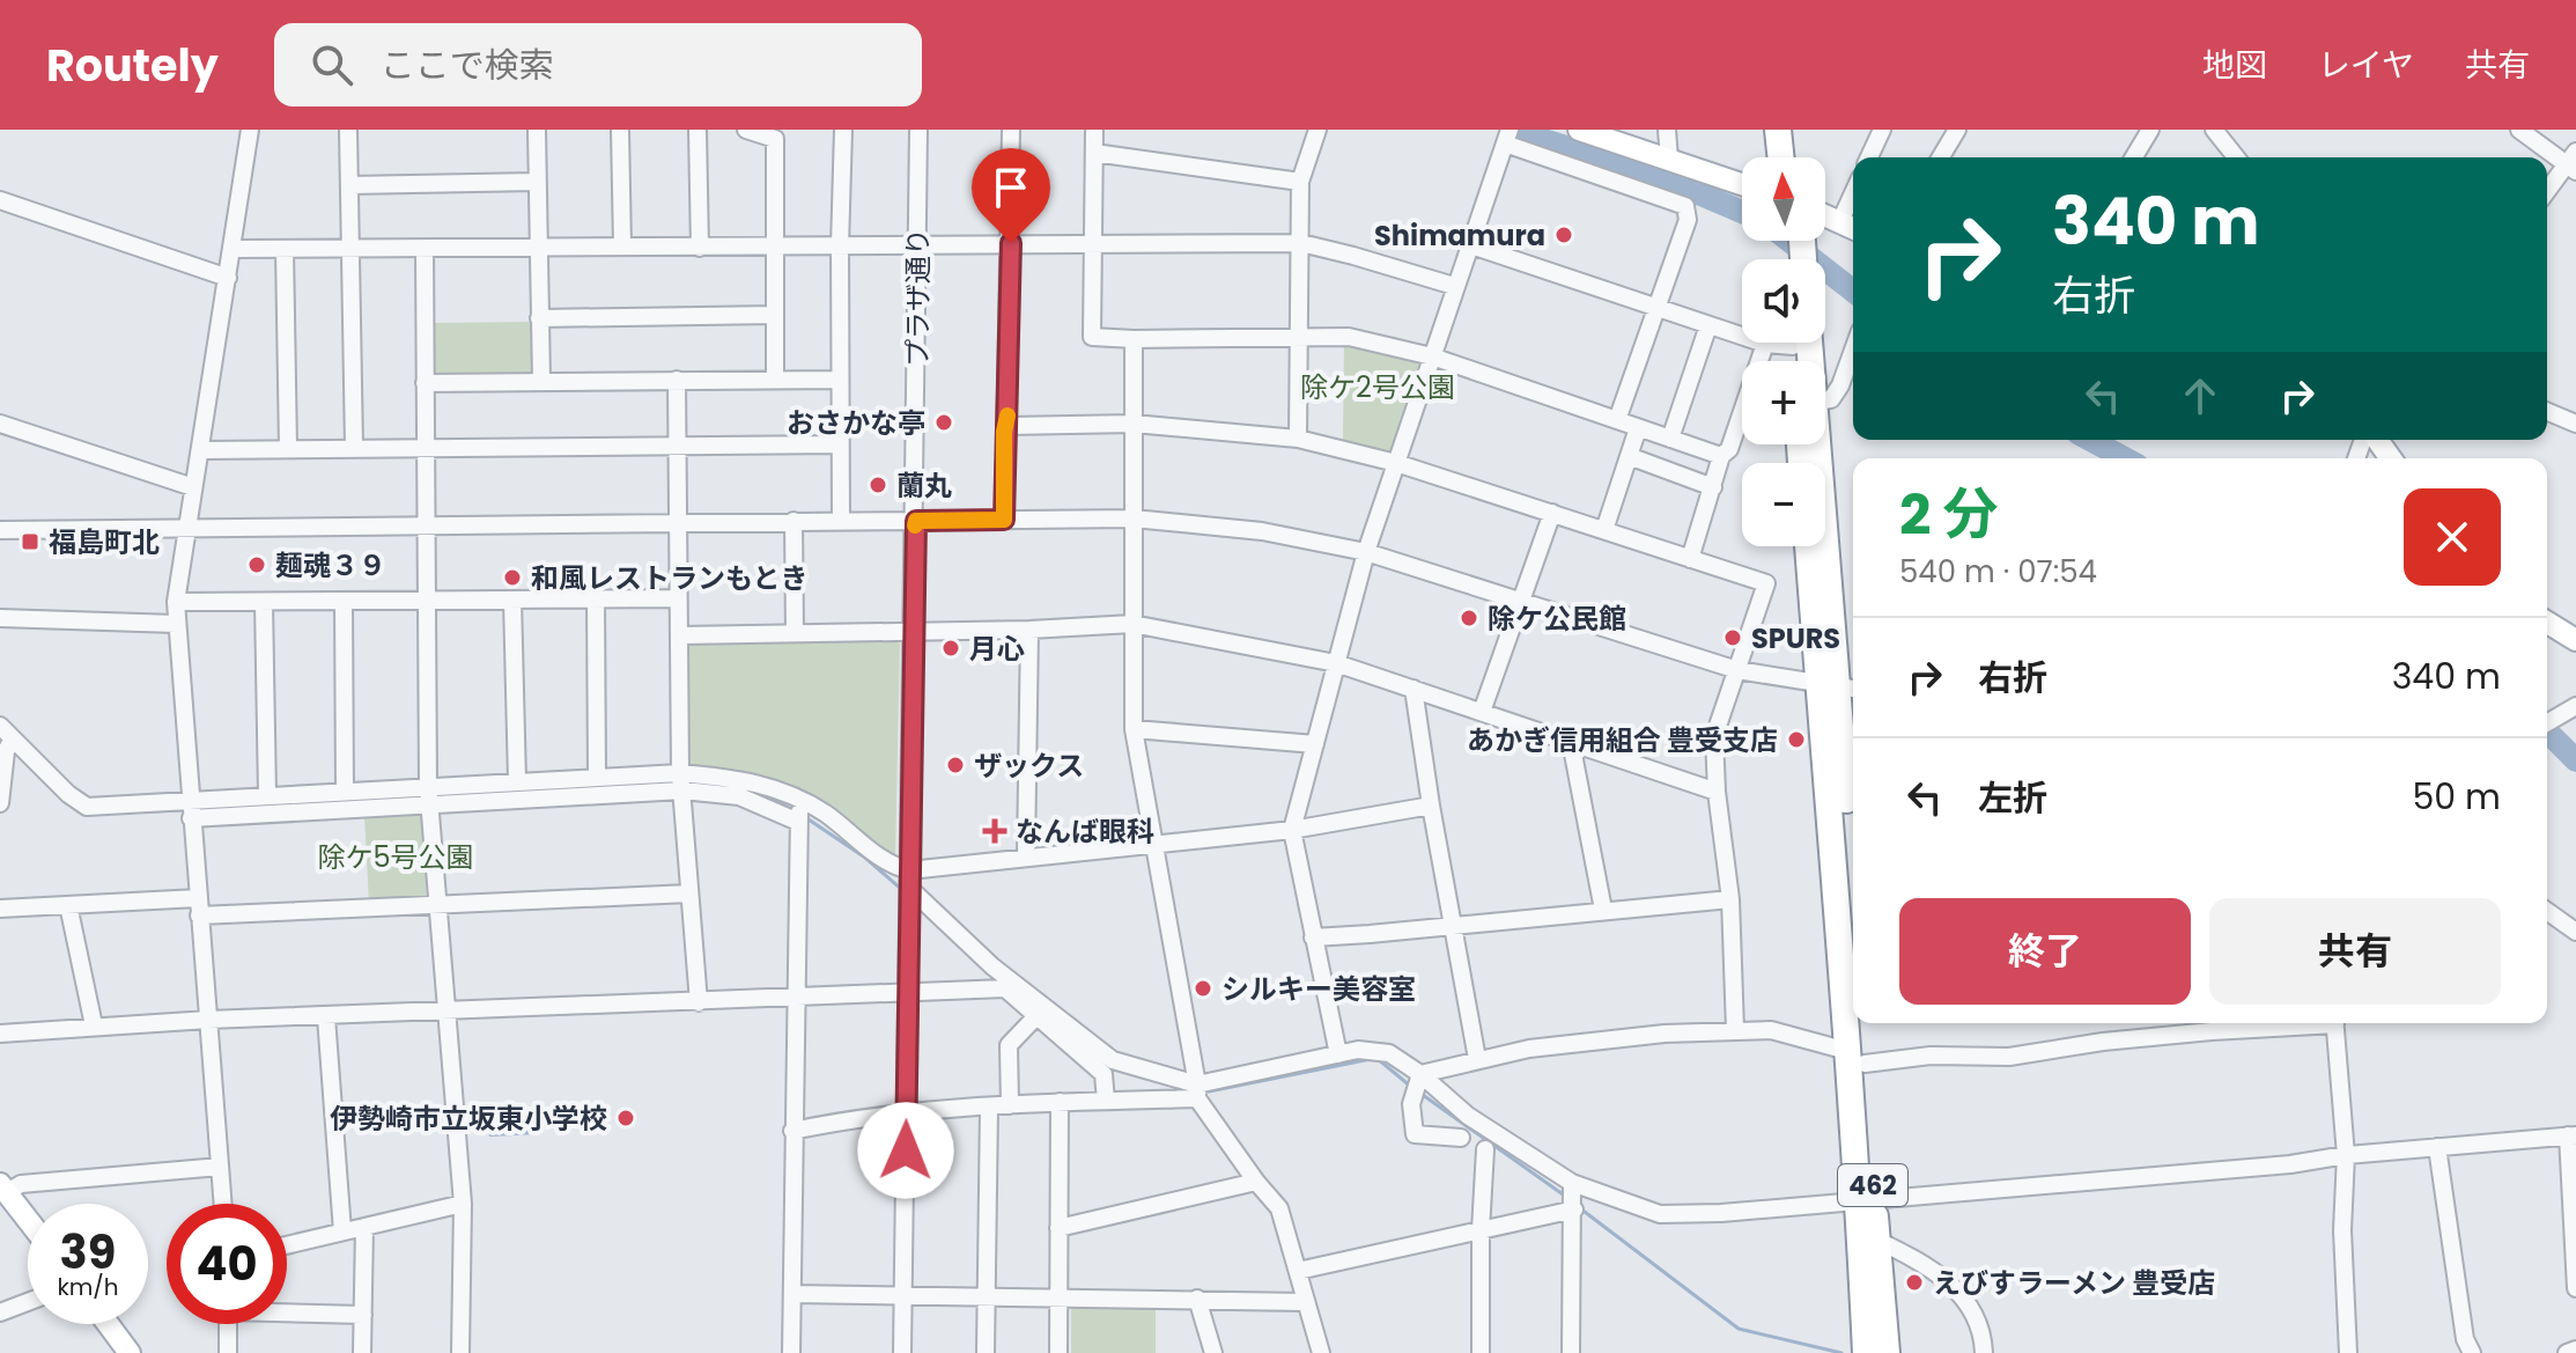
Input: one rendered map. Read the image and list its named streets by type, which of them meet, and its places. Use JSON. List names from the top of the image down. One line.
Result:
{"streets":{"highway":["462"],"street":["プラザ通り"]},"parks":["除ケ2号公園","除ケ5号公園"],"places":{"other":["Shimamura","おさかな亭","蘭丸","麺魂３９","和風レストランもとき","除ケ公民館","SPURS","月心","あかぎ信用組合 豊受支店","ザックス","シルキー美容室","伊勢崎市立坂東小学校","えびすラーメン 豊受店"],"transit":["福島町北"],"health":["なんば眼科"]},"north":"top","page":{"header":"Routely","search":"ここで検索","nav":["地図","レイヤ","共有"],"map_buttons":["+","−"],"turn":["340 m","右折"],"heading":["2 分","540 m · 07:54"],"list":[{"name":"右折","value":"340 m"},{"name":"左折","value":"50 m"}],"buttons":["終了","共有"],"speed":"39 km/h","limit":"40"}}
